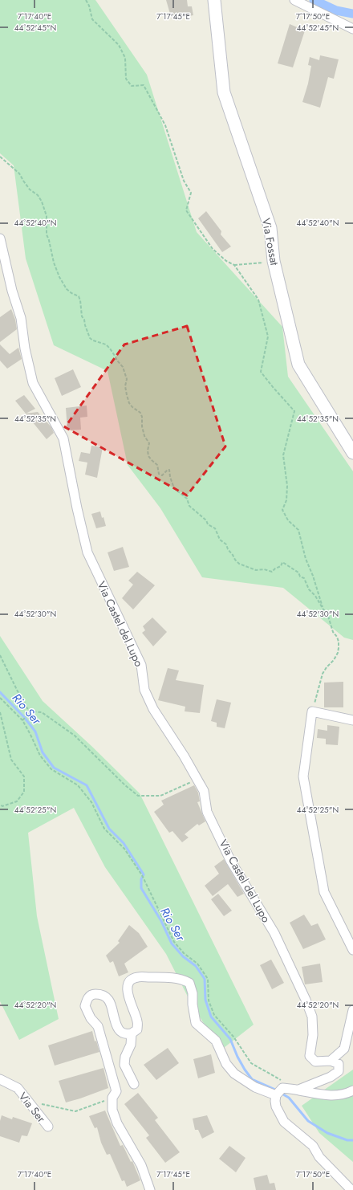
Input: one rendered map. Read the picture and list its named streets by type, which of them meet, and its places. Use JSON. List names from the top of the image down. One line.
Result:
{"streets":{"street":["Via Fossat","Via Castel del Lupo","Via Ser"]},"water":["Rio Ser"],"coordinates":["7°17'40\"E","7°17'45\"E","7°17'50\"E","44°52'45\"N","44°52'40\"N","44°52'35\"N","44°52'30\"N","44°52'25\"N","44°52'20\"N"]}
